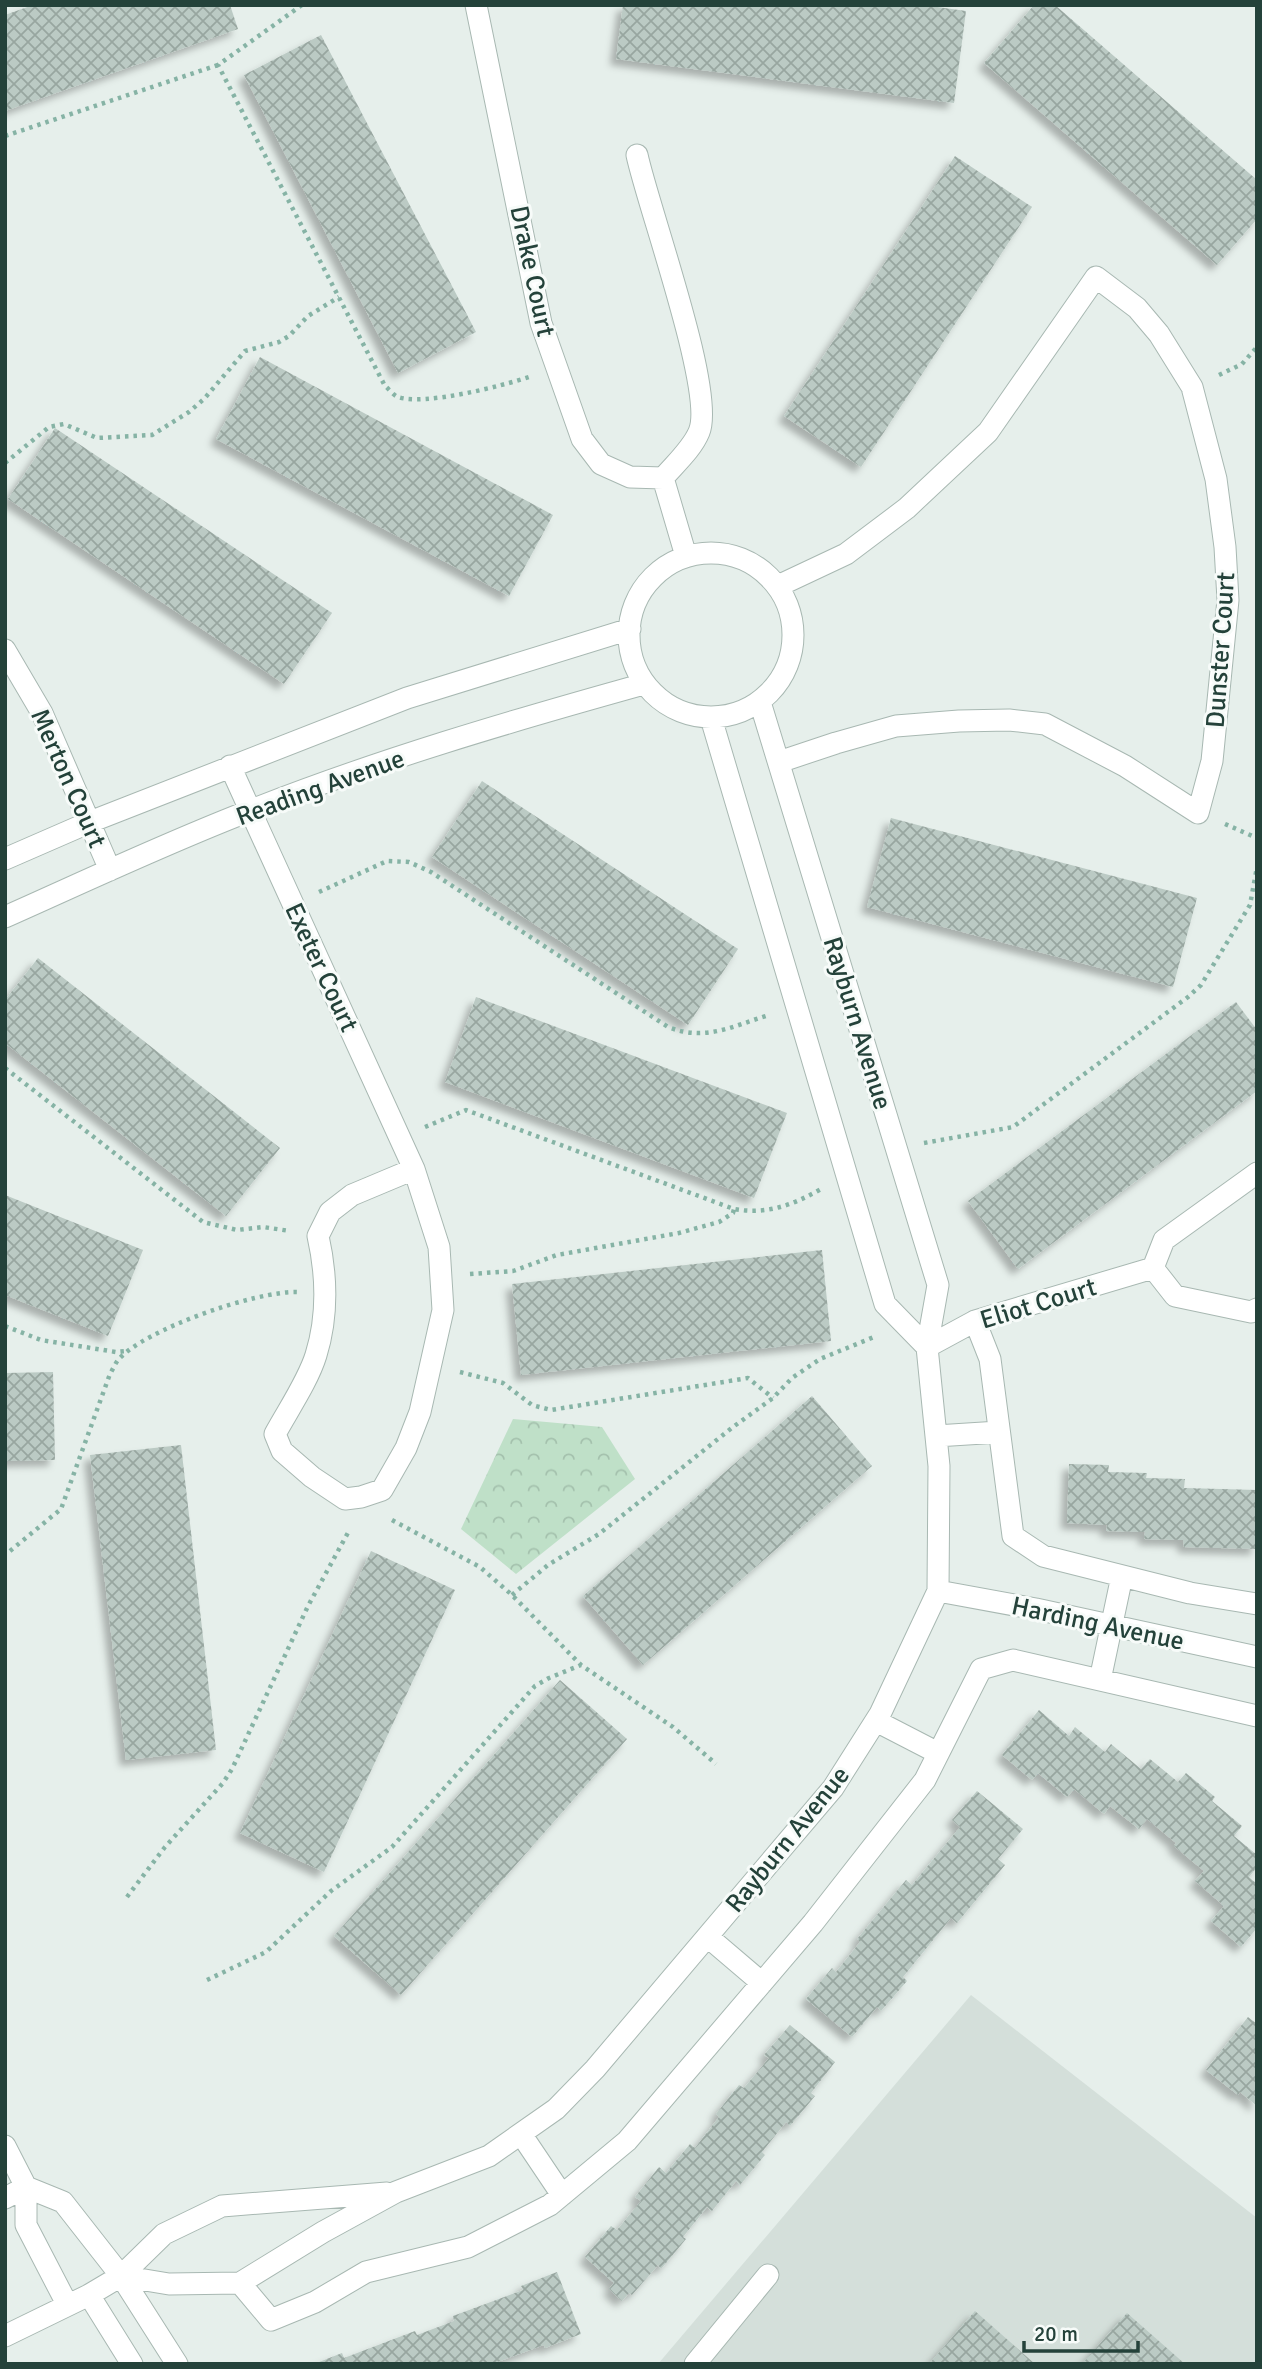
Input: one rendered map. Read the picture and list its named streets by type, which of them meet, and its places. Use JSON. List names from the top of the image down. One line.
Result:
{"streets":{"street":["Drake Court","Dunster Court","Merton Court","Reading Avenue","Exeter Court","Rayburn Avenue","Eliot Court","Harding Avenue"]},"crossings":[["Dunster Court","Reading Avenue"],["Dunster Court","Rayburn Avenue"],["Merton Court","Reading Avenue"],["Reading Avenue","Exeter Court"],["Reading Avenue","Rayburn Avenue"],["Rayburn Avenue","Eliot Court"],["Rayburn Avenue","Harding Avenue"]],"scale_bar":"20 m"}
